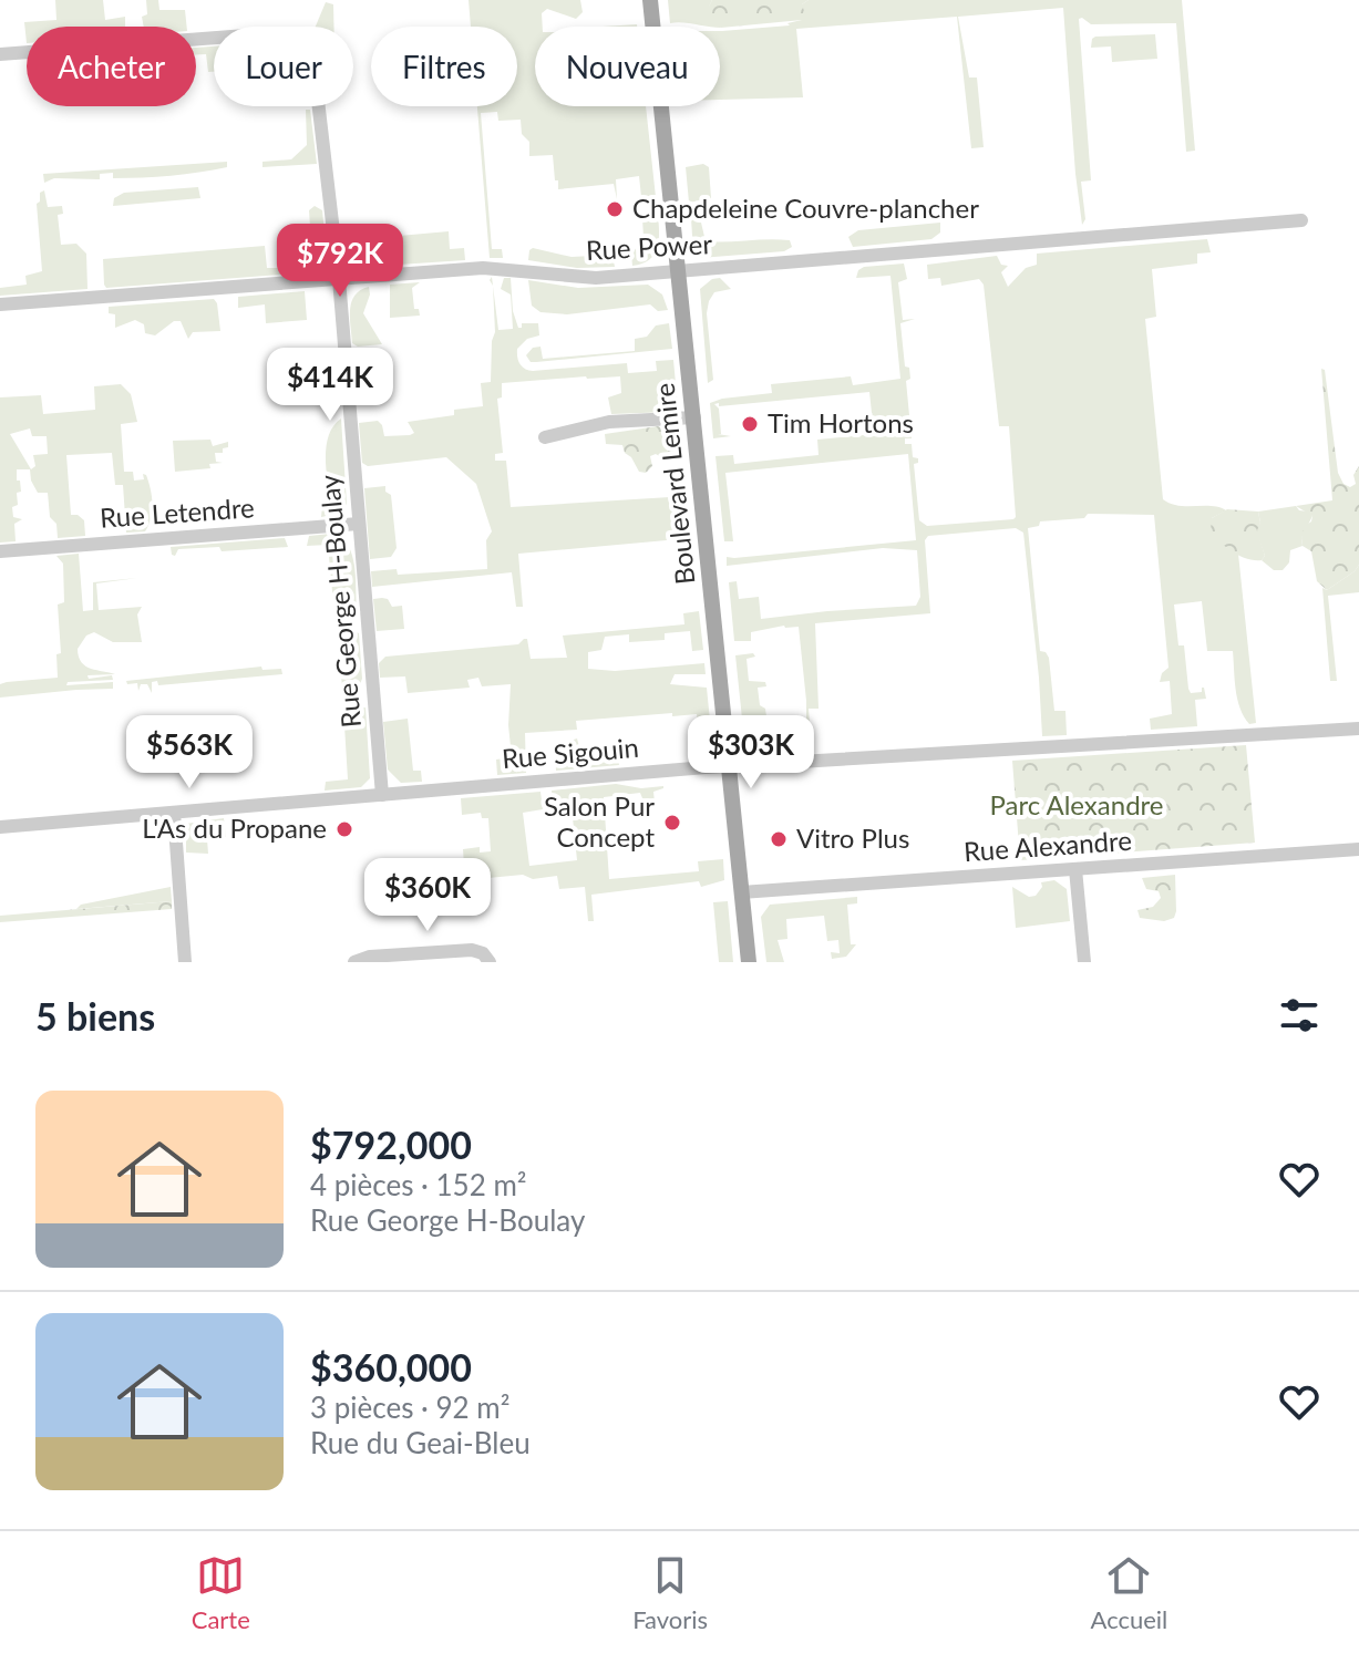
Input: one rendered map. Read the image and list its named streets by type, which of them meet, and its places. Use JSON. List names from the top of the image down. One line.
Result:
{"streets":{"main road":["Boulevard Lemire"],"street":["Rue Power","Rue Letendre","Rue George H-Boulay","Rue Sigouin","Rue Alexandre"]},"crossings":[["Rue Power","Boulevard Lemire"],["Rue Power","Rue George H-Boulay"],["Boulevard Lemire","Rue Sigouin"],["Boulevard Lemire","Rue Alexandre"],["Rue Letendre","Rue George H-Boulay"],["Rue George H-Boulay","Rue Sigouin"]],"parks":["Parc Alexandre"],"places":["Chapdeleine Couvre-plancher","Tim Hortons","Salon Pur Concept","L'As du Propane","Vitro Plus"],"page":{"chip":["Acheter","Louer","Filtres","Nouveau"],"price":["$792K","$414K","$563K","$303K","$360K"],"heading":"5 biens","list":[{"name":"$792,000","note":"4 pièces · 152 m² · Rue George H-Boulay"},{"name":"$360,000","note":"3 pièces · 92 m² · Rue du Geai-Bleu"}],"tabs":["Carte","Favoris","Accueil"]}}
